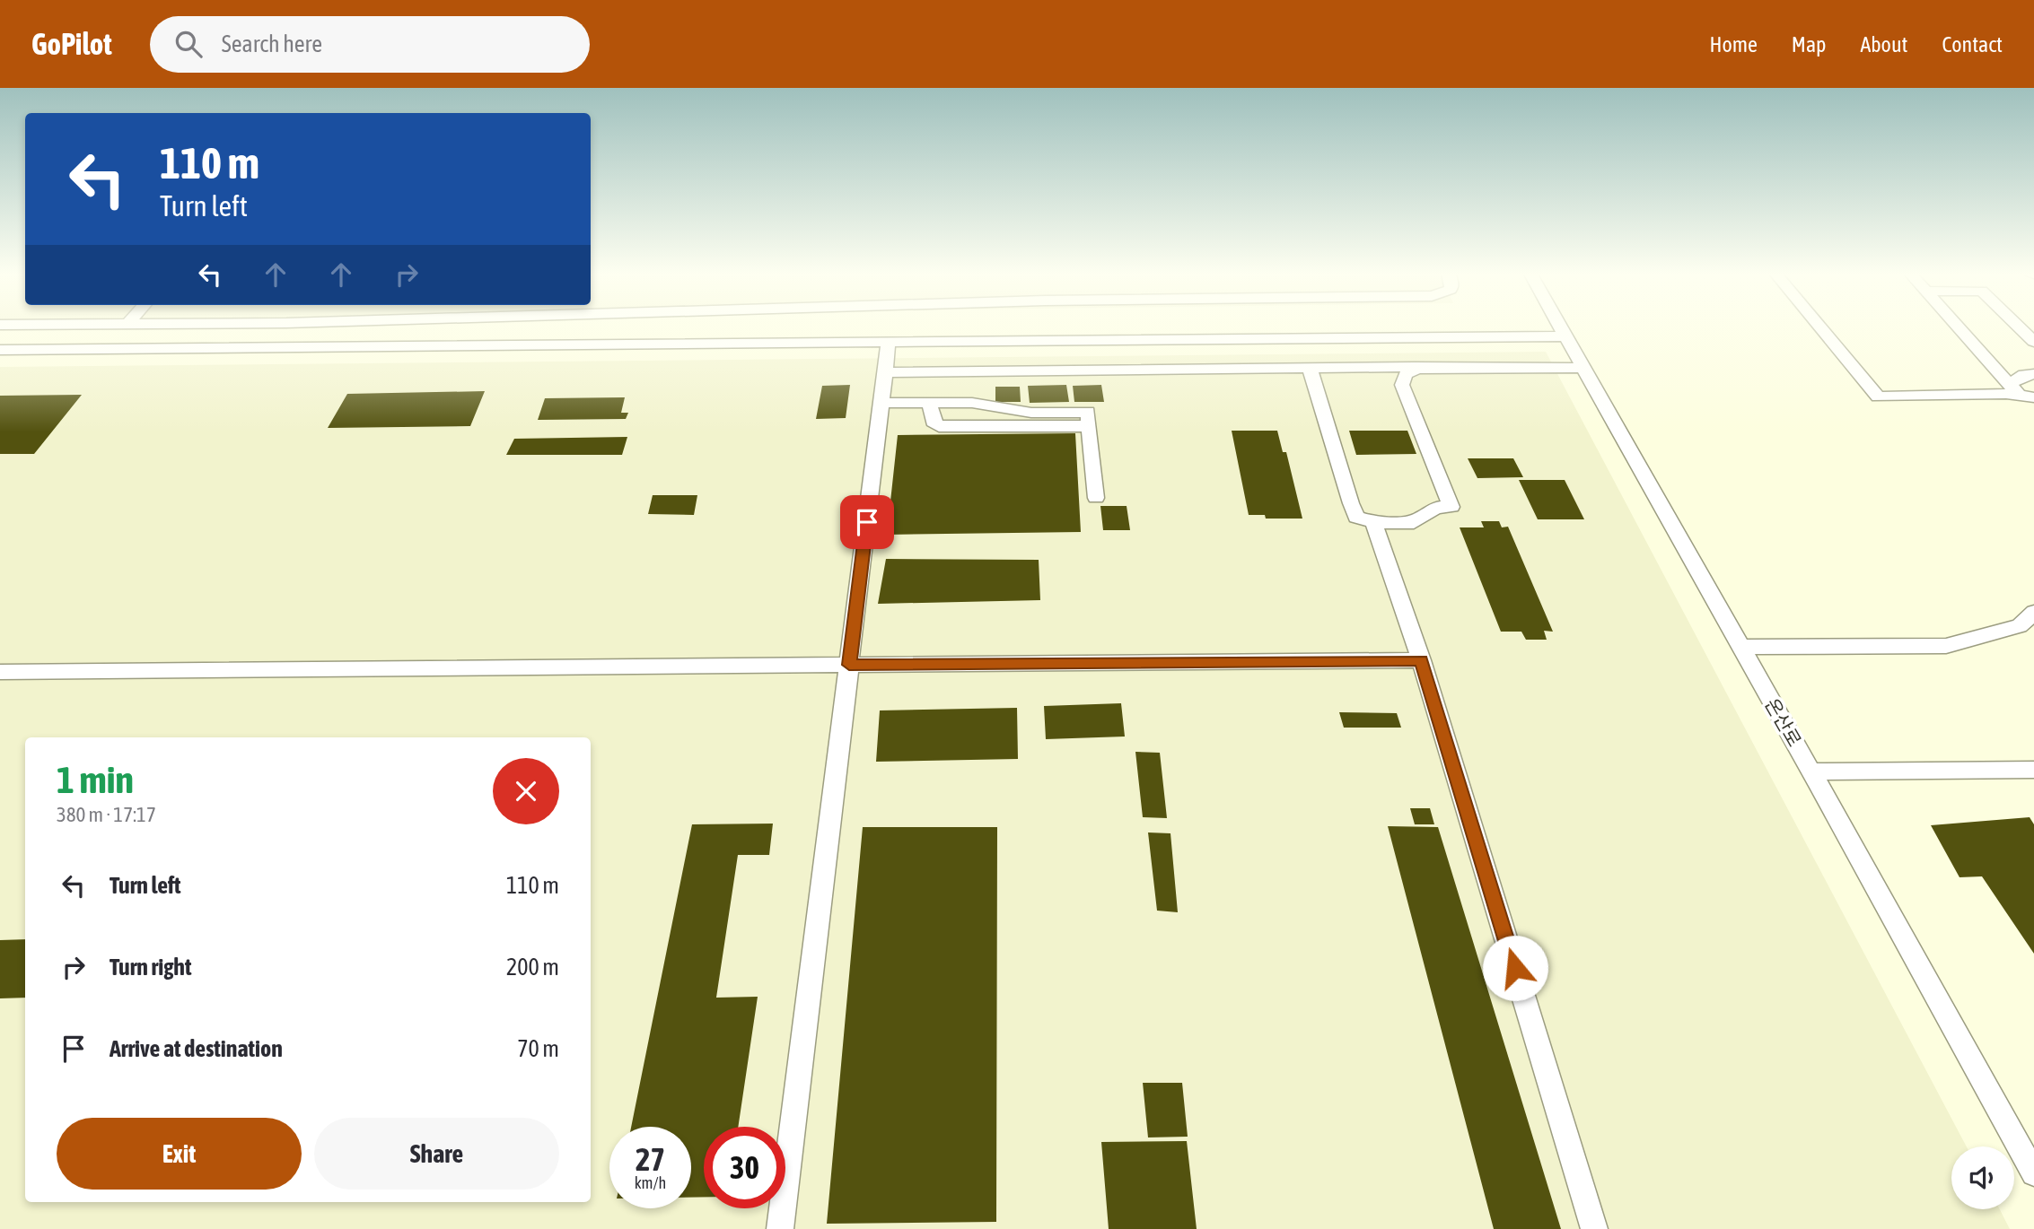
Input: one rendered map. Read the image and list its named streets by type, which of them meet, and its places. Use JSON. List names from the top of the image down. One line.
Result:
{"streets":{"street":["온산로"]},"page":{"header":"GoPilot","search":"Search here","nav":["Home","Map","About","Contact"],"turn":["110 m","Turn left"],"heading":["1 min","380 m · 17:17"],"list":[{"name":"Turn left","value":"110 m"},{"name":"Turn right","value":"200 m"},{"name":"Arrive at destination","value":"70 m"}],"buttons":["Exit","Share"],"speed":"27 km/h","limit":"30"}}
